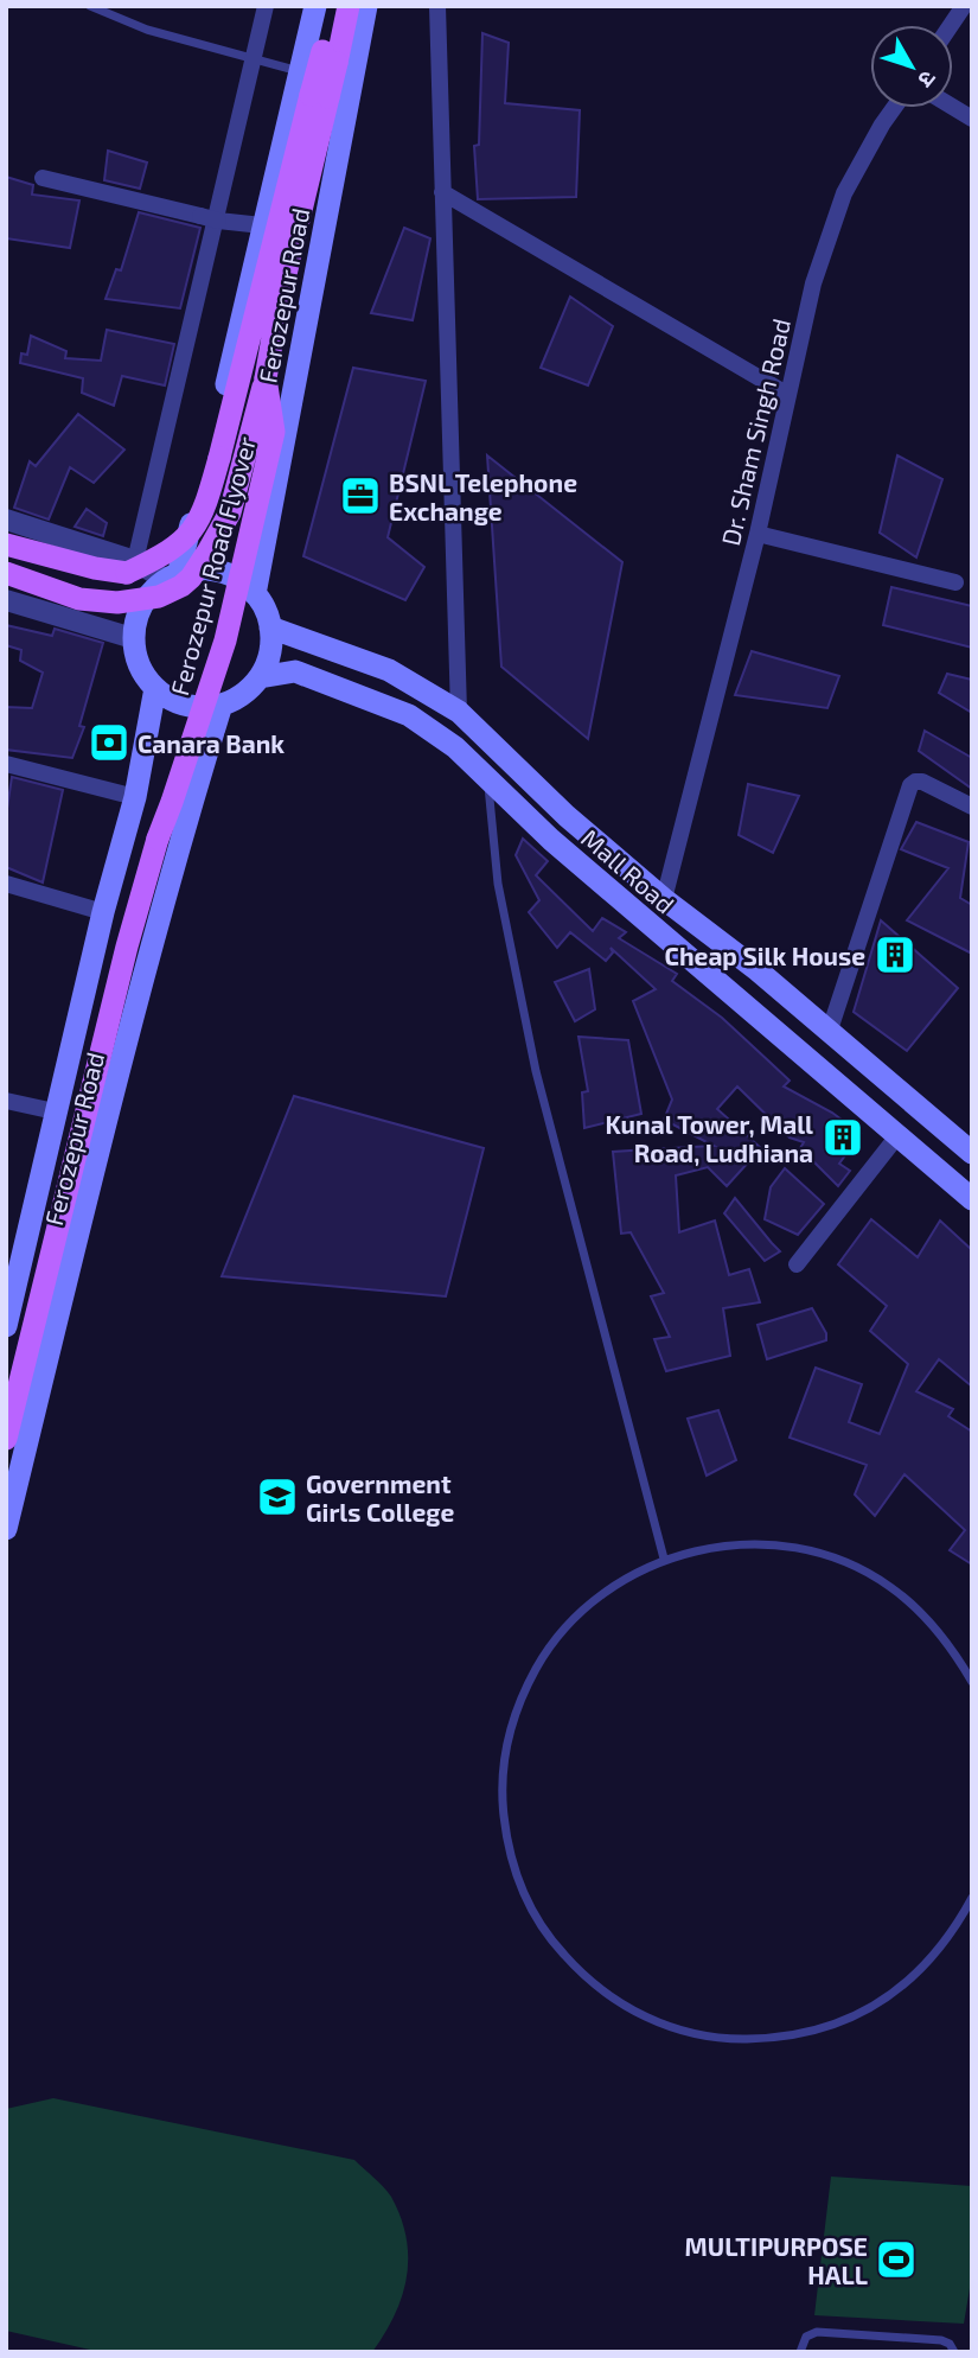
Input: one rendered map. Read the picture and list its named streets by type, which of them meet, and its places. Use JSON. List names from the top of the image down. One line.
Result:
{"streets":{"main road":["Ferozepur Road","Ferozepur Road Flyover","Mall Road"],"street":["Dr. Sham Singh Road"]},"crossings":[["Ferozepur Road","Ferozepur Road Flyover"],["Ferozepur Road","Mall Road"],["Dr. Sham Singh Road","Mall Road"],["Ferozepur Road Flyover","Mall Road"]],"places":{"office":["BSNL Telephone Exchange"],"bank":["Canara Bank"],"building":["Cheap Silk House","Kunal Tower, Mall Road, Ludhiana"],"school or university":["Government Girls College"],"sports":["MULTIPURPOSE HALL"]},"north":"bottom right"}
